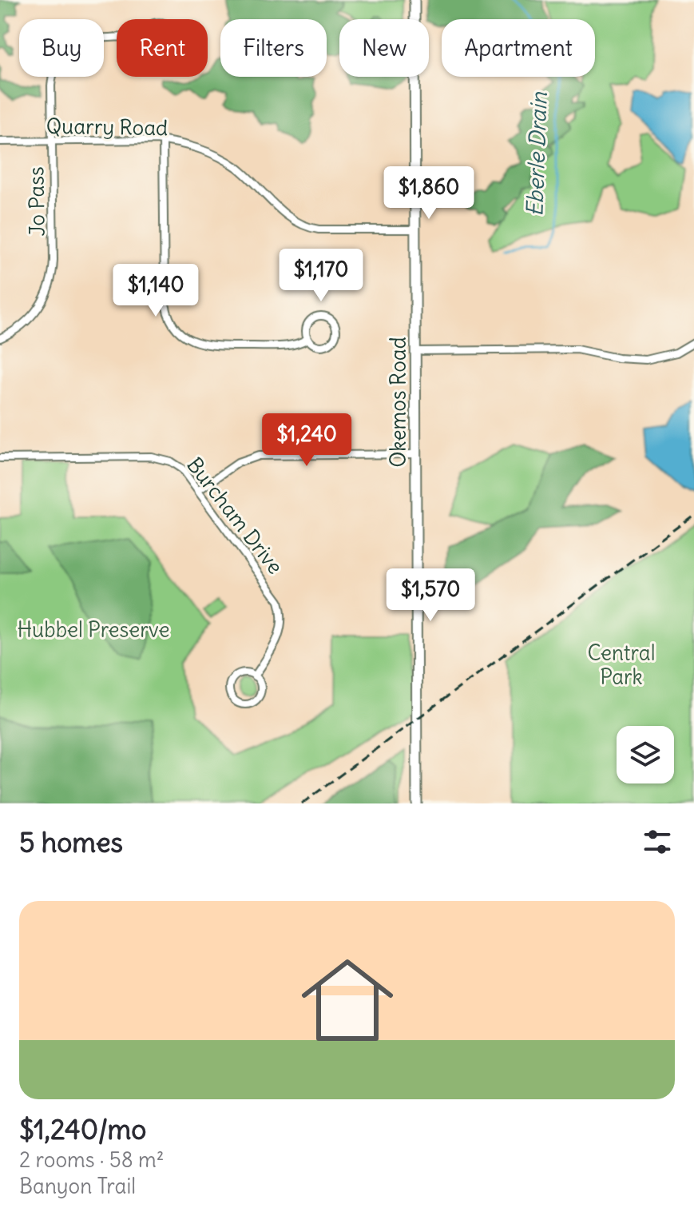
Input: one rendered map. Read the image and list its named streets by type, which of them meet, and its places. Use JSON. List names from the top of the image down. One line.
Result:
{"streets":{"street":["Quarry Road","Jo Pass","Okemos Road","Burcham Drive"]},"crossings":[["Quarry Road","Jo Pass"],["Quarry Road","Okemos Road"]],"water":["Eberle Drain"],"parks":["Hubbel Preserve","Central Park"],"page":{"chip":["Buy","Rent","Filters","New","Apartment"],"price":["$1,860","$1,170","$1,140","$1,240","$1,570"],"heading":"5 homes","list":[{"name":"$1,240/mo","note":"2 rooms · 58 m² · Banyon Trail"}]}}
